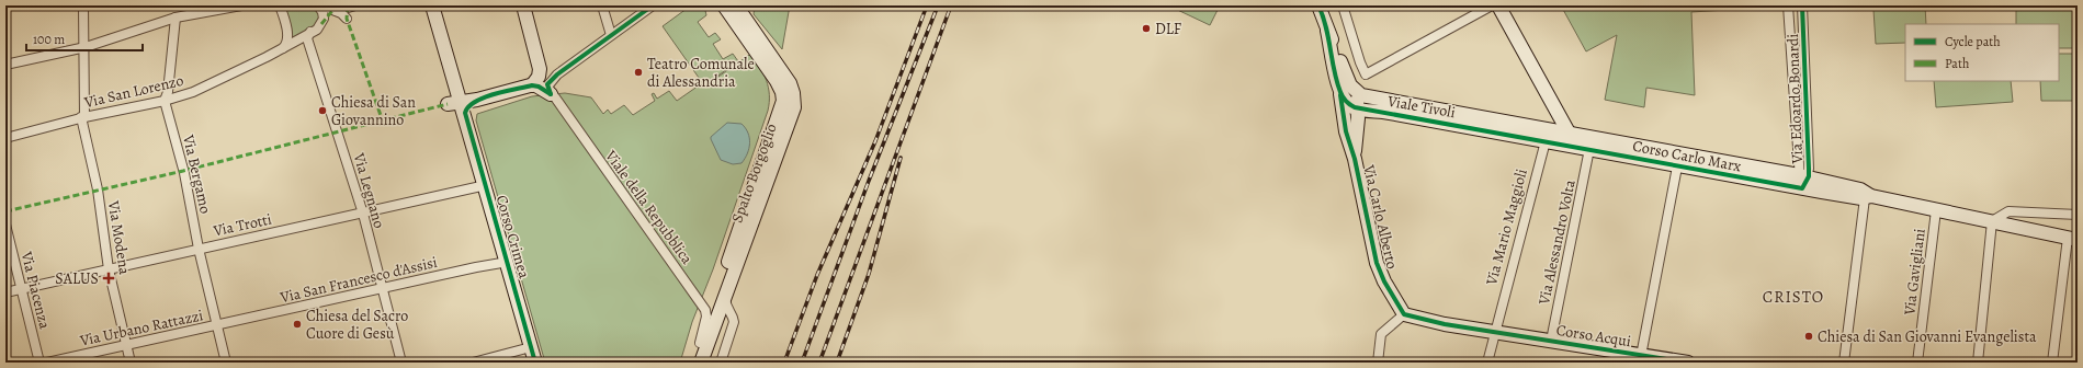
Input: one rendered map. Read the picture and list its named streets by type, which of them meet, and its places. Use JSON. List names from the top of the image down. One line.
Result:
{"streets":{"main road":["Viale Tivoli","Corso Carlo Marx","Spalto Borgoglio","Via Carlo Alberto","Corso Crimea","Corso Acqui"],"street":["Via San Lorenzo","Via Edoardo Bonardi","Via Bergamo","Via Legnano","Viale della Repubblica","Via Trotti","Via Mario Maggioli","Via Modena","Via Alessandro Volta","Via Gavigliani","Via San Francesco d'Assisi","Via Piacenza","Via Urbano Rattazzi"]},"crossings":[["Via San Lorenzo","Via Bergamo"],["Via San Lorenzo","Via Legnano"],["Via San Lorenzo","Via Modena"],["Via Edoardo Bonardi","Corso Carlo Marx"],["Viale Tivoli","Corso Carlo Marx"],["Viale Tivoli","Via Mario Maggioli"],["Corso Carlo Marx","Via Alessandro Volta"],["Corso Carlo Marx","Via Gavigliani"],["Spalto Borgoglio","Viale della Repubblica"],["Via Bergamo","Via Trotti"],["Via Bergamo","Via San Francesco d'Assisi"],["Via Bergamo","Via Urbano Rattazzi"],["Via Legnano","Via Trotti"],["Via Legnano","Via San Francesco d'Assisi"],["Via Trotti","Corso Crimea"],["Via Trotti","Via Modena"],["Via Trotti","Via Piacenza"],["Via Mario Maggioli","Corso Acqui"],["Corso Crimea","Via San Francesco d'Assisi"],["Via Modena","Via Urbano Rattazzi"],["Via Alessandro Volta","Corso Acqui"],["Via San Francesco d'Assisi","Via Urbano Rattazzi"]],"districts":["CRISTO"],"places":{"other":["DLF","Teatro Comunale di Alessandria","Chiesa di San Giovannino","Chiesa del Sacro Cuore di Gesù","Chiesa di San Giovanni Evangelista"],"health":["SALUS"]},"legend":["Cycle path","Path"],"scale_bar":"100 m"}
